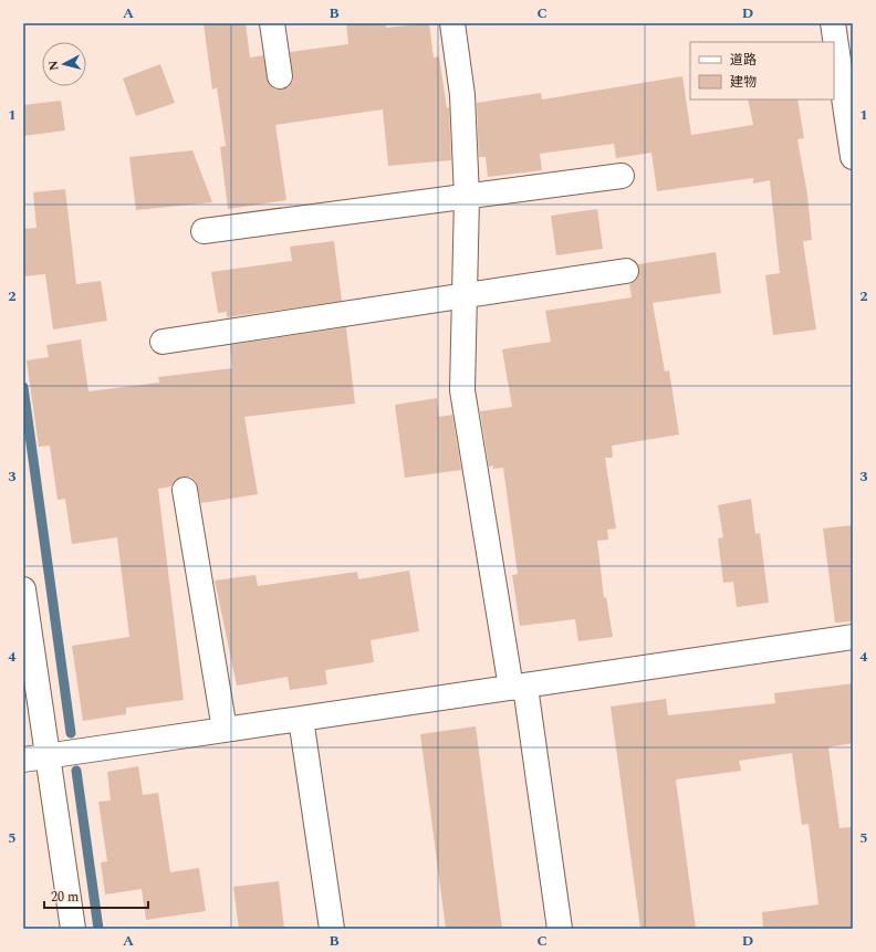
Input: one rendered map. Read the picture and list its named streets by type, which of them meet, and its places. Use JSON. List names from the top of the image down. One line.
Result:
{"legend":["道路","建物"],"scale_bar":"20 m","north":"left","grid":{"columns":["A","B","C","D"],"rows":["1","2","3","4","5"]}}
